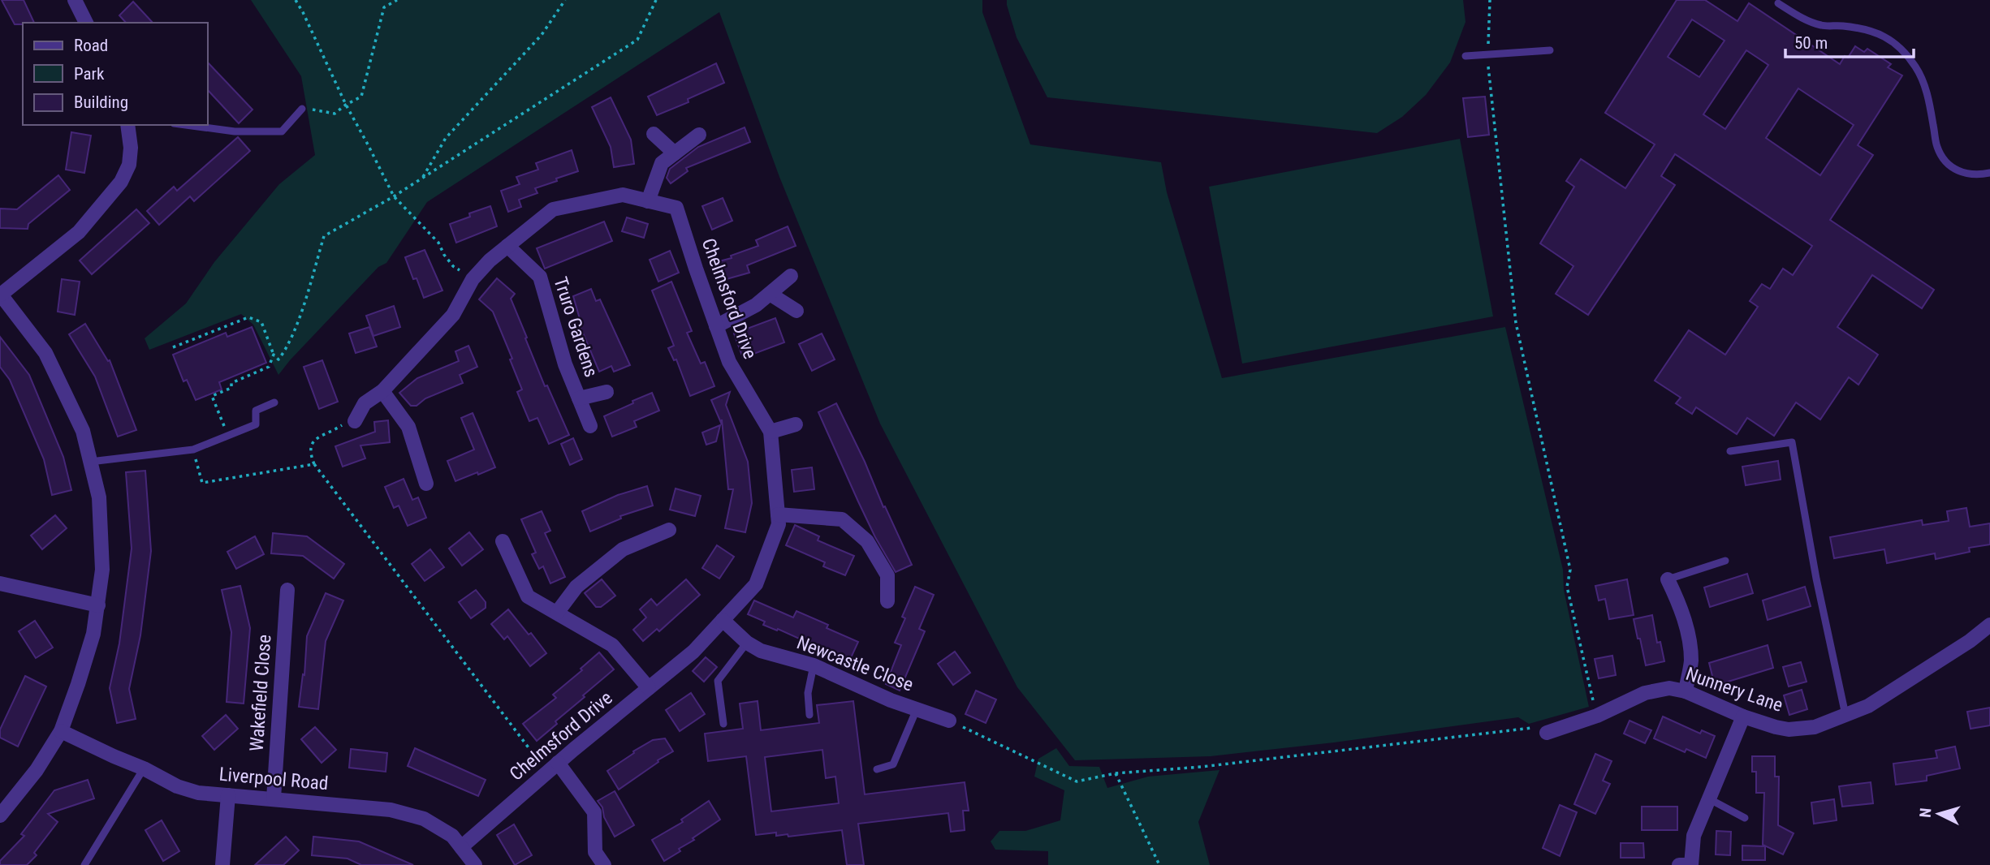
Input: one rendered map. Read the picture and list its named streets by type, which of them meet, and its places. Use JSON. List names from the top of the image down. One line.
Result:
{"streets":{"street":["Chelmsford Drive","Truro Gardens","Newcastle Close","Nunnery Lane","Wakefield Close","Liverpool Road"]},"crossings":[["Chelmsford Drive","Truro Gardens"],["Chelmsford Drive","Newcastle Close"],["Chelmsford Drive","Liverpool Road"],["Wakefield Close","Liverpool Road"]],"legend":["Road","Park","Building"],"scale_bar":"50 m","north":"left"}
